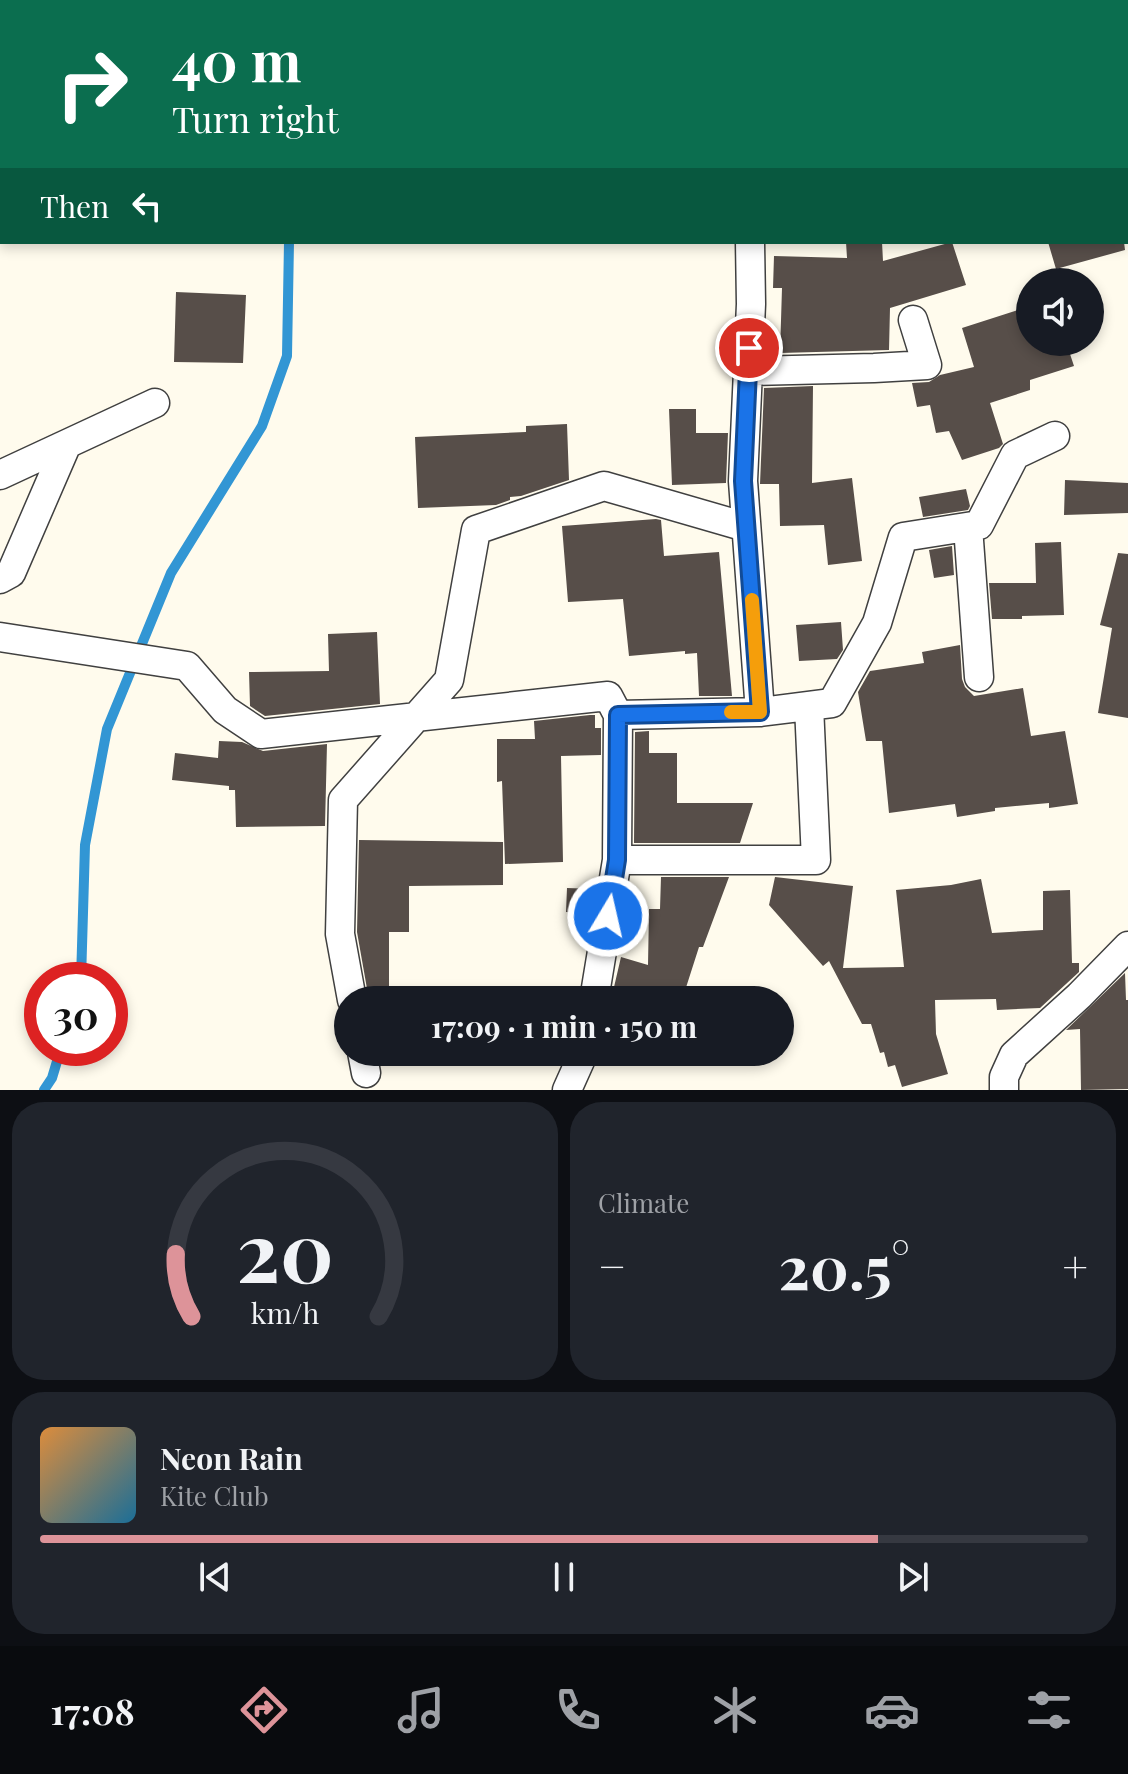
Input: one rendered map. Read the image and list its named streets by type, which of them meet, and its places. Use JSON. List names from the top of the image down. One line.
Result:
{"page":{"turn":["40 m","Turn right"],"then":"Then","limit":"30","trip":"17:09 · 1 min · 150 m","tile":"Climate","heat":["−","20.5°","+"],"song":["Neon Rain","Kite Club"],"tabs":"17:08","gauge":["20","km/h"]}}
